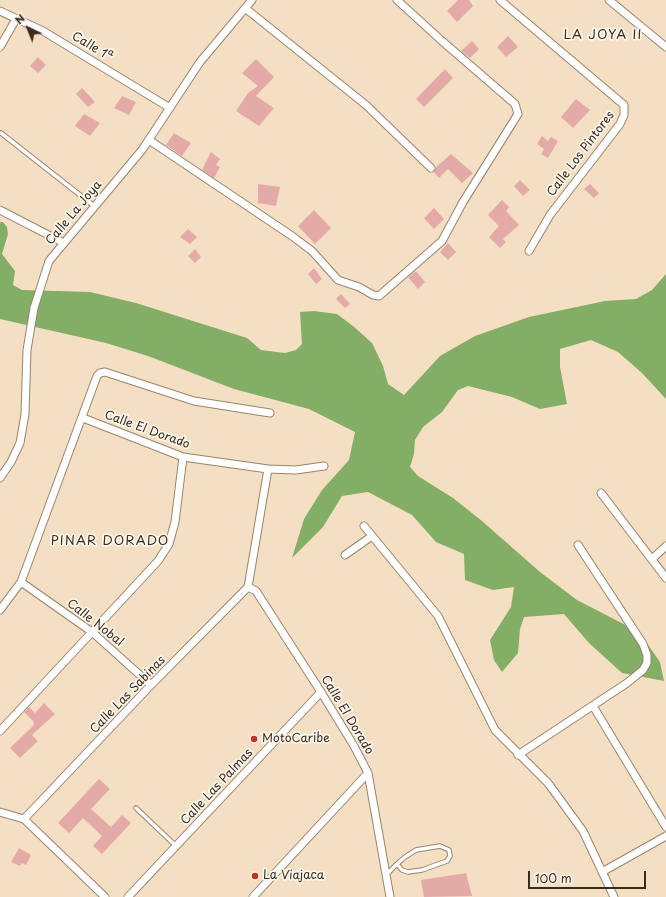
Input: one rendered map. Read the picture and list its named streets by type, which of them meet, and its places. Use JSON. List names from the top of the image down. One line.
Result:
{"streets":{"street":["Calle 1ª","Calle Los Pintores","Calle La Joya","Calle El Dorado","Calle Nobal","Calle Las Sabinas","Calle Las Palmas"]},"crossings":[["Calle 1ª","Calle La Joya"],["Calle El Dorado","Calle Las Sabinas"],["Calle El Dorado","Calle Las Palmas"],["Calle Nobal","Calle Las Sabinas"]],"districts":["LA JOYA II","PINAR DORADO"],"places":["MotoCaribe","La Viajaca"],"scale_bar":"100 m","north":"top left"}
